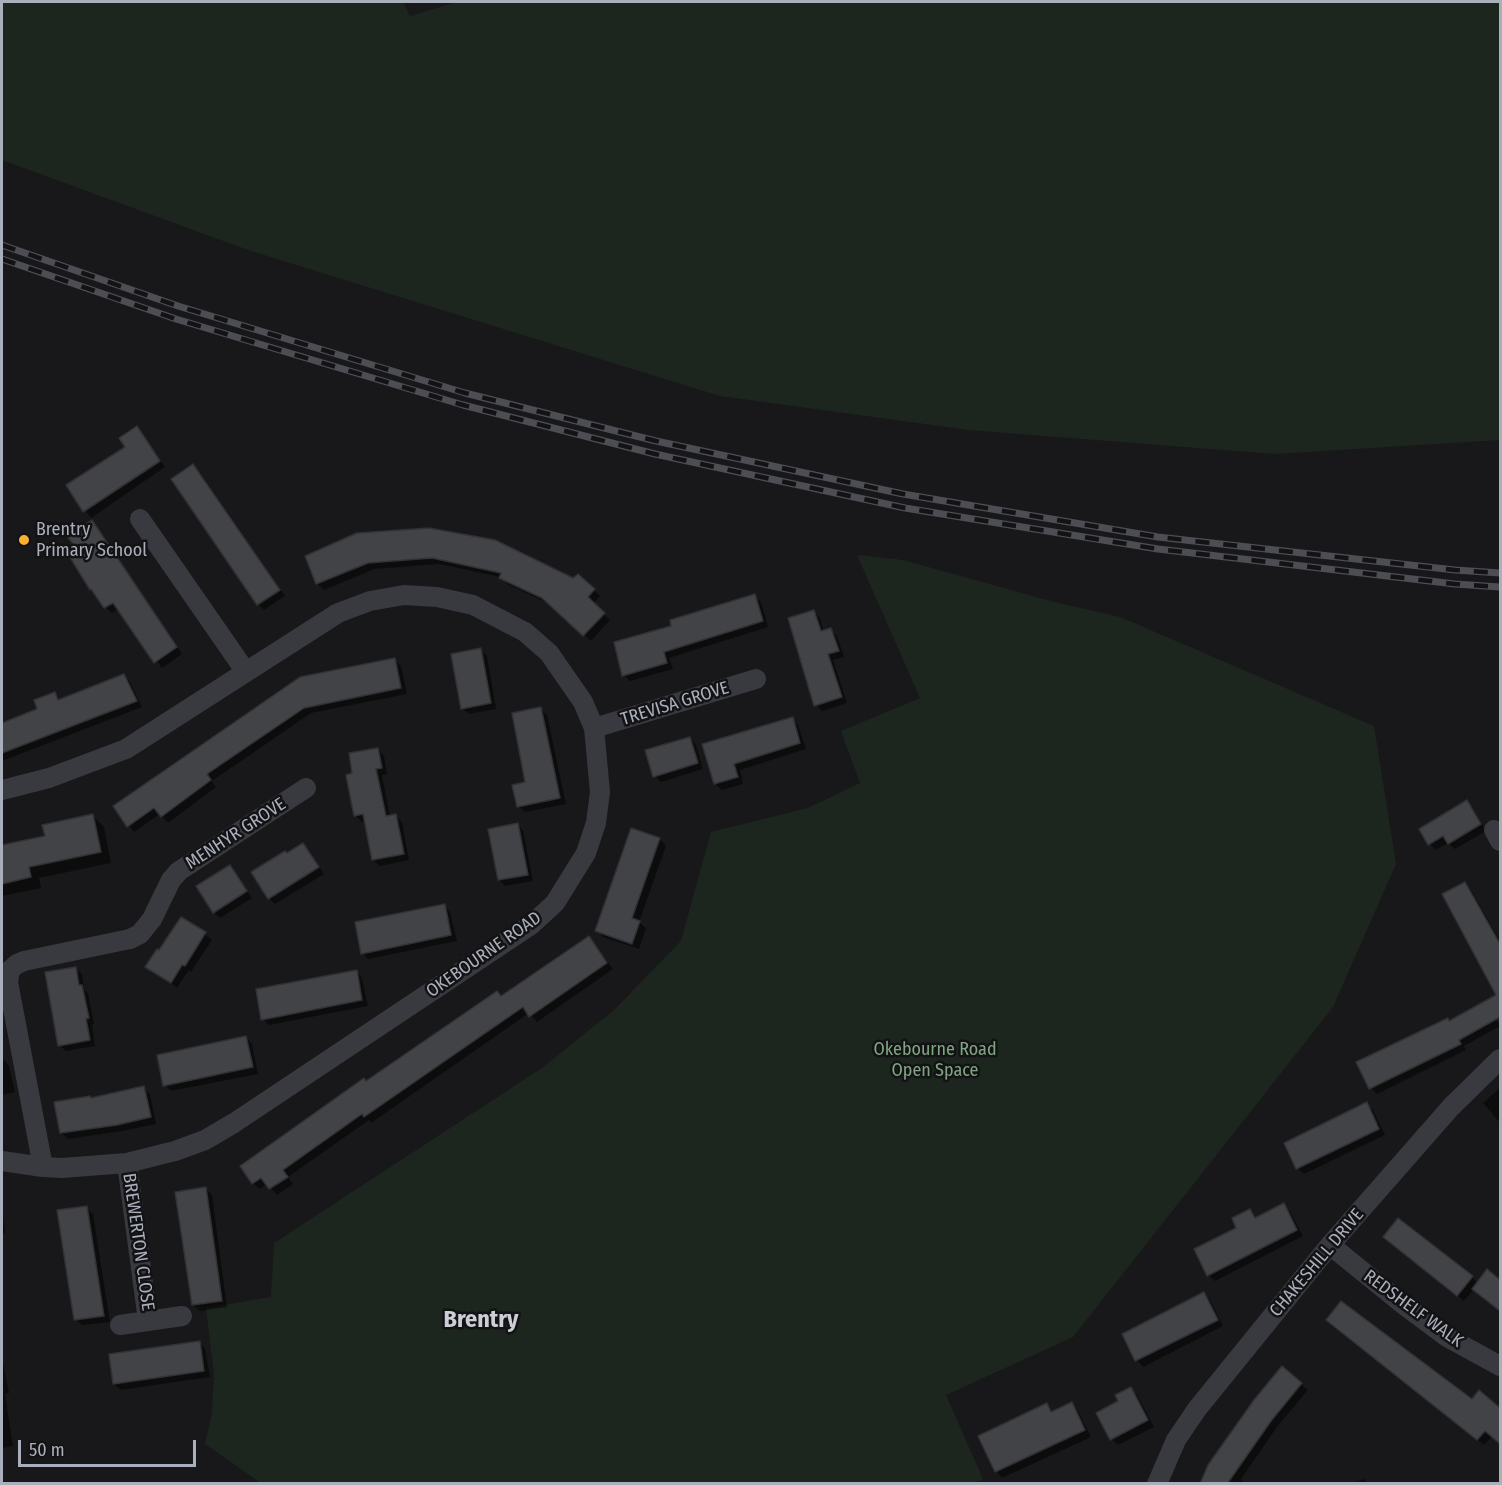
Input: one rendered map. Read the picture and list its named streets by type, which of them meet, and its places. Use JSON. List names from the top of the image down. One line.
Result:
{"streets":{"street":["TREVISA GROVE","MENHYR GROVE","OKEBOURNE ROAD","BREWERTON CLOSE","CHAKESHILL DRIVE","REDSHELF WALK"]},"crossings":[["TREVISA GROVE","OKEBOURNE ROAD"],["MENHYR GROVE","OKEBOURNE ROAD"],["OKEBOURNE ROAD","BREWERTON CLOSE"],["CHAKESHILL DRIVE","REDSHELF WALK"]],"districts":["Brentry"],"parks":["Okebourne Road Open Space"],"places":["Brentry Primary School"],"scale_bar":"50 m"}
